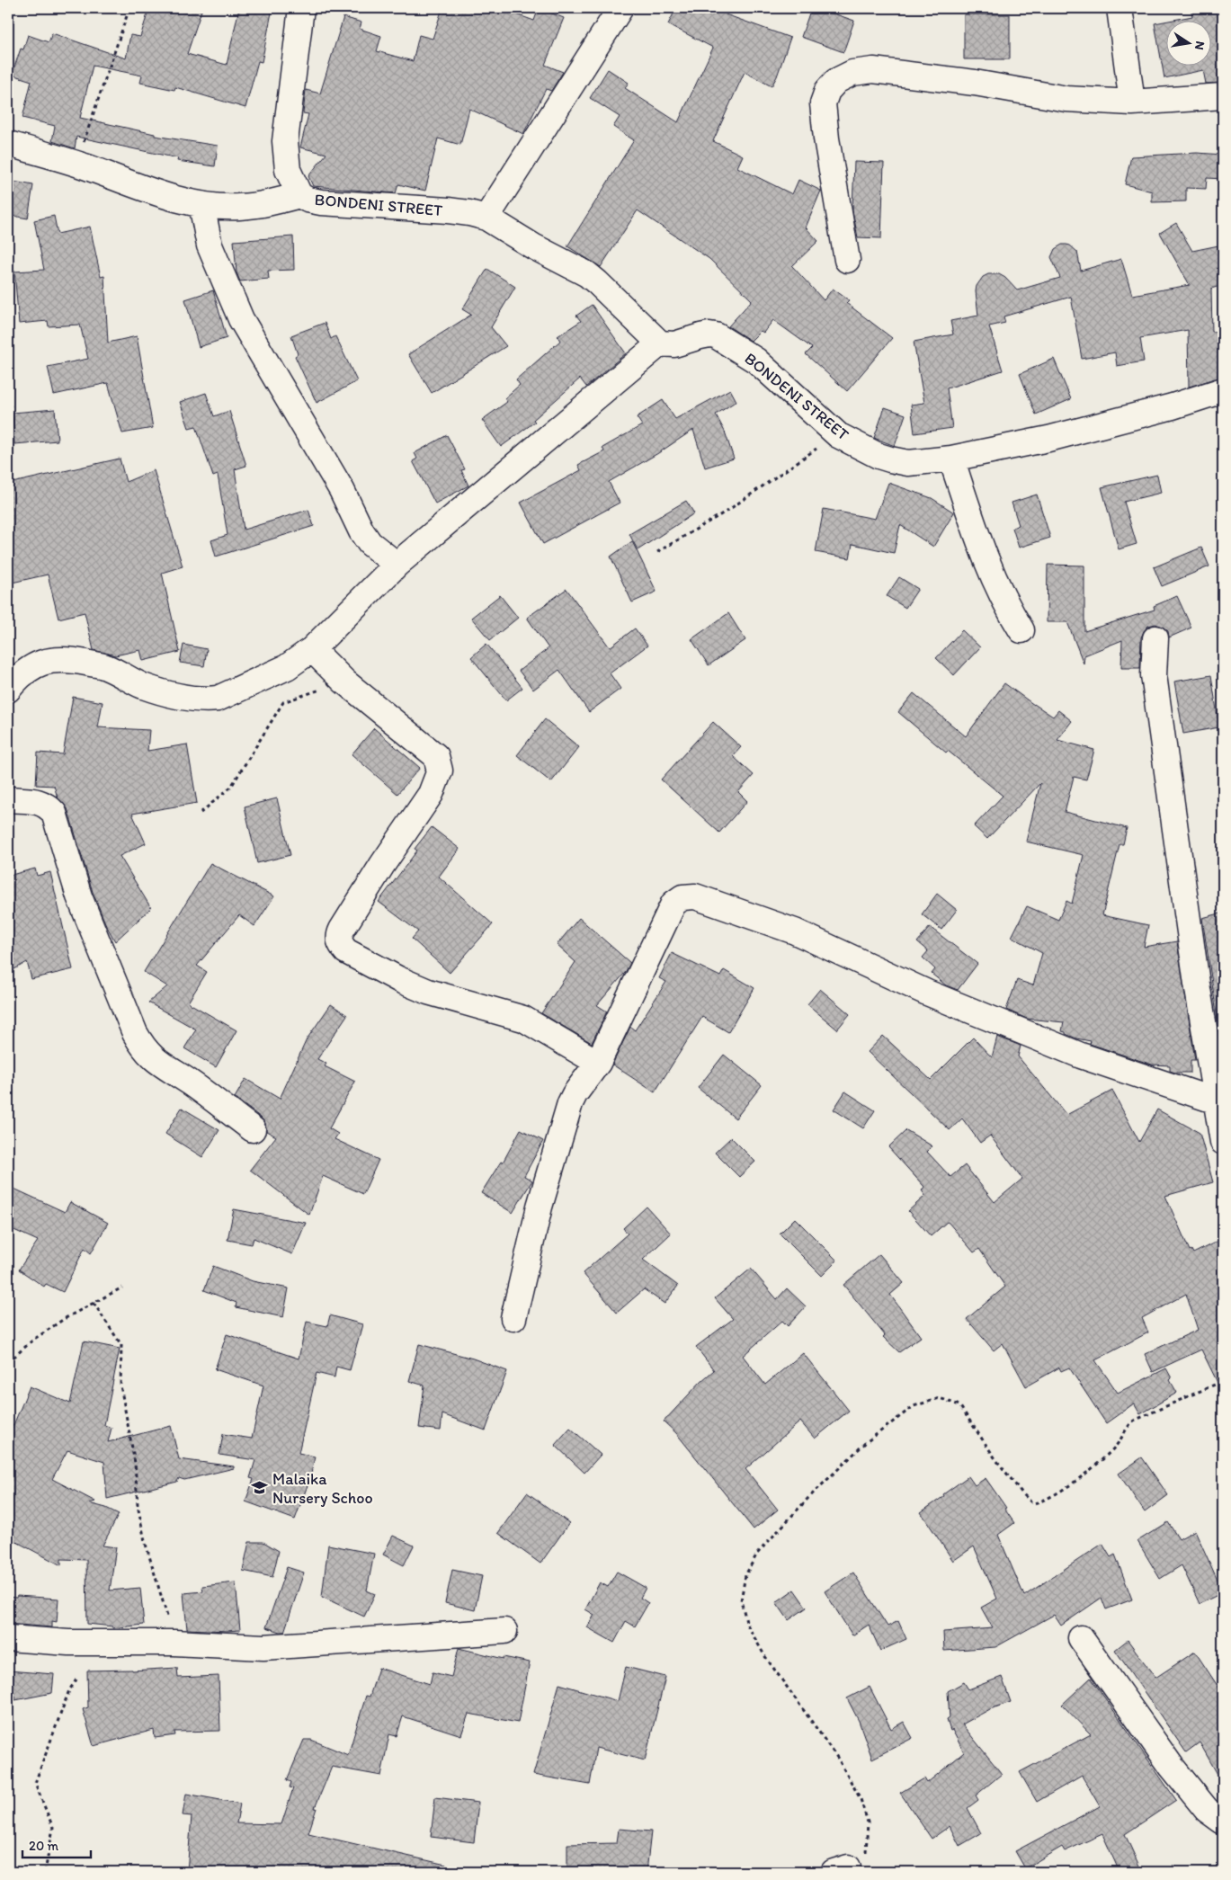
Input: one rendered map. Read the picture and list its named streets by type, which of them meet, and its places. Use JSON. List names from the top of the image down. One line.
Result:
{"streets":{"street":["BONDENI STREET"]},"places":{"school or university":["Malaika Nursery Schoo"]},"scale_bar":"20 m","north":"right"}
